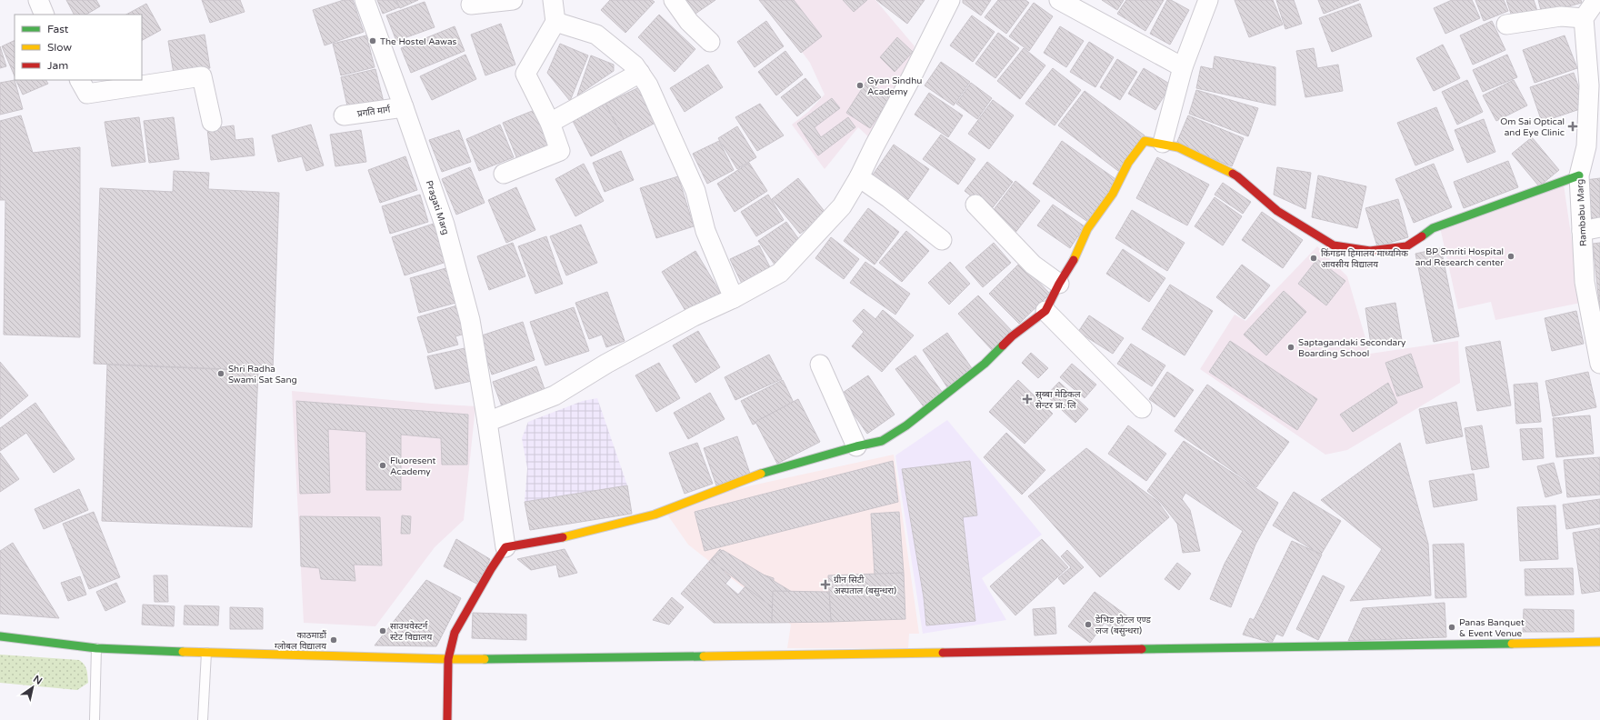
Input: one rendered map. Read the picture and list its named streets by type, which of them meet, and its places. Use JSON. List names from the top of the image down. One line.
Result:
{"streets":{"street":["प्रगति मार्ग","Pragati Marg","Rambabu Marg"]},"crossings":[["प्रगति मार्ग","Pragati Marg"]],"places":{"other":["The Hostel Aawas","Gyan Sindhu Academy","BP Smriti Hospital and Research center","किंगडम हिमालय माध्यमिक आवसीय विद्यालय","Saptagandaki Secondary Boarding School","Shri Radha Swami Sat Sang","Fluoresent Academy","डेभिड होटल एण्ड लज (बसुन्धरा)","Panas Banquet & Event Venue","साउथवेस्टर्न स्टेट विद्यालय","काठमाडौं ग्लोबल विद्यालय"],"health":["Om Sai Optical and Eye Clinic","सुब्बा मेडिकल सेन्टर प्रा. लि","ग्रीन सिटी अस्पताल (बसुन्धरा)"]},"legend":["Fast","Slow","Jam"],"north":"top right"}
